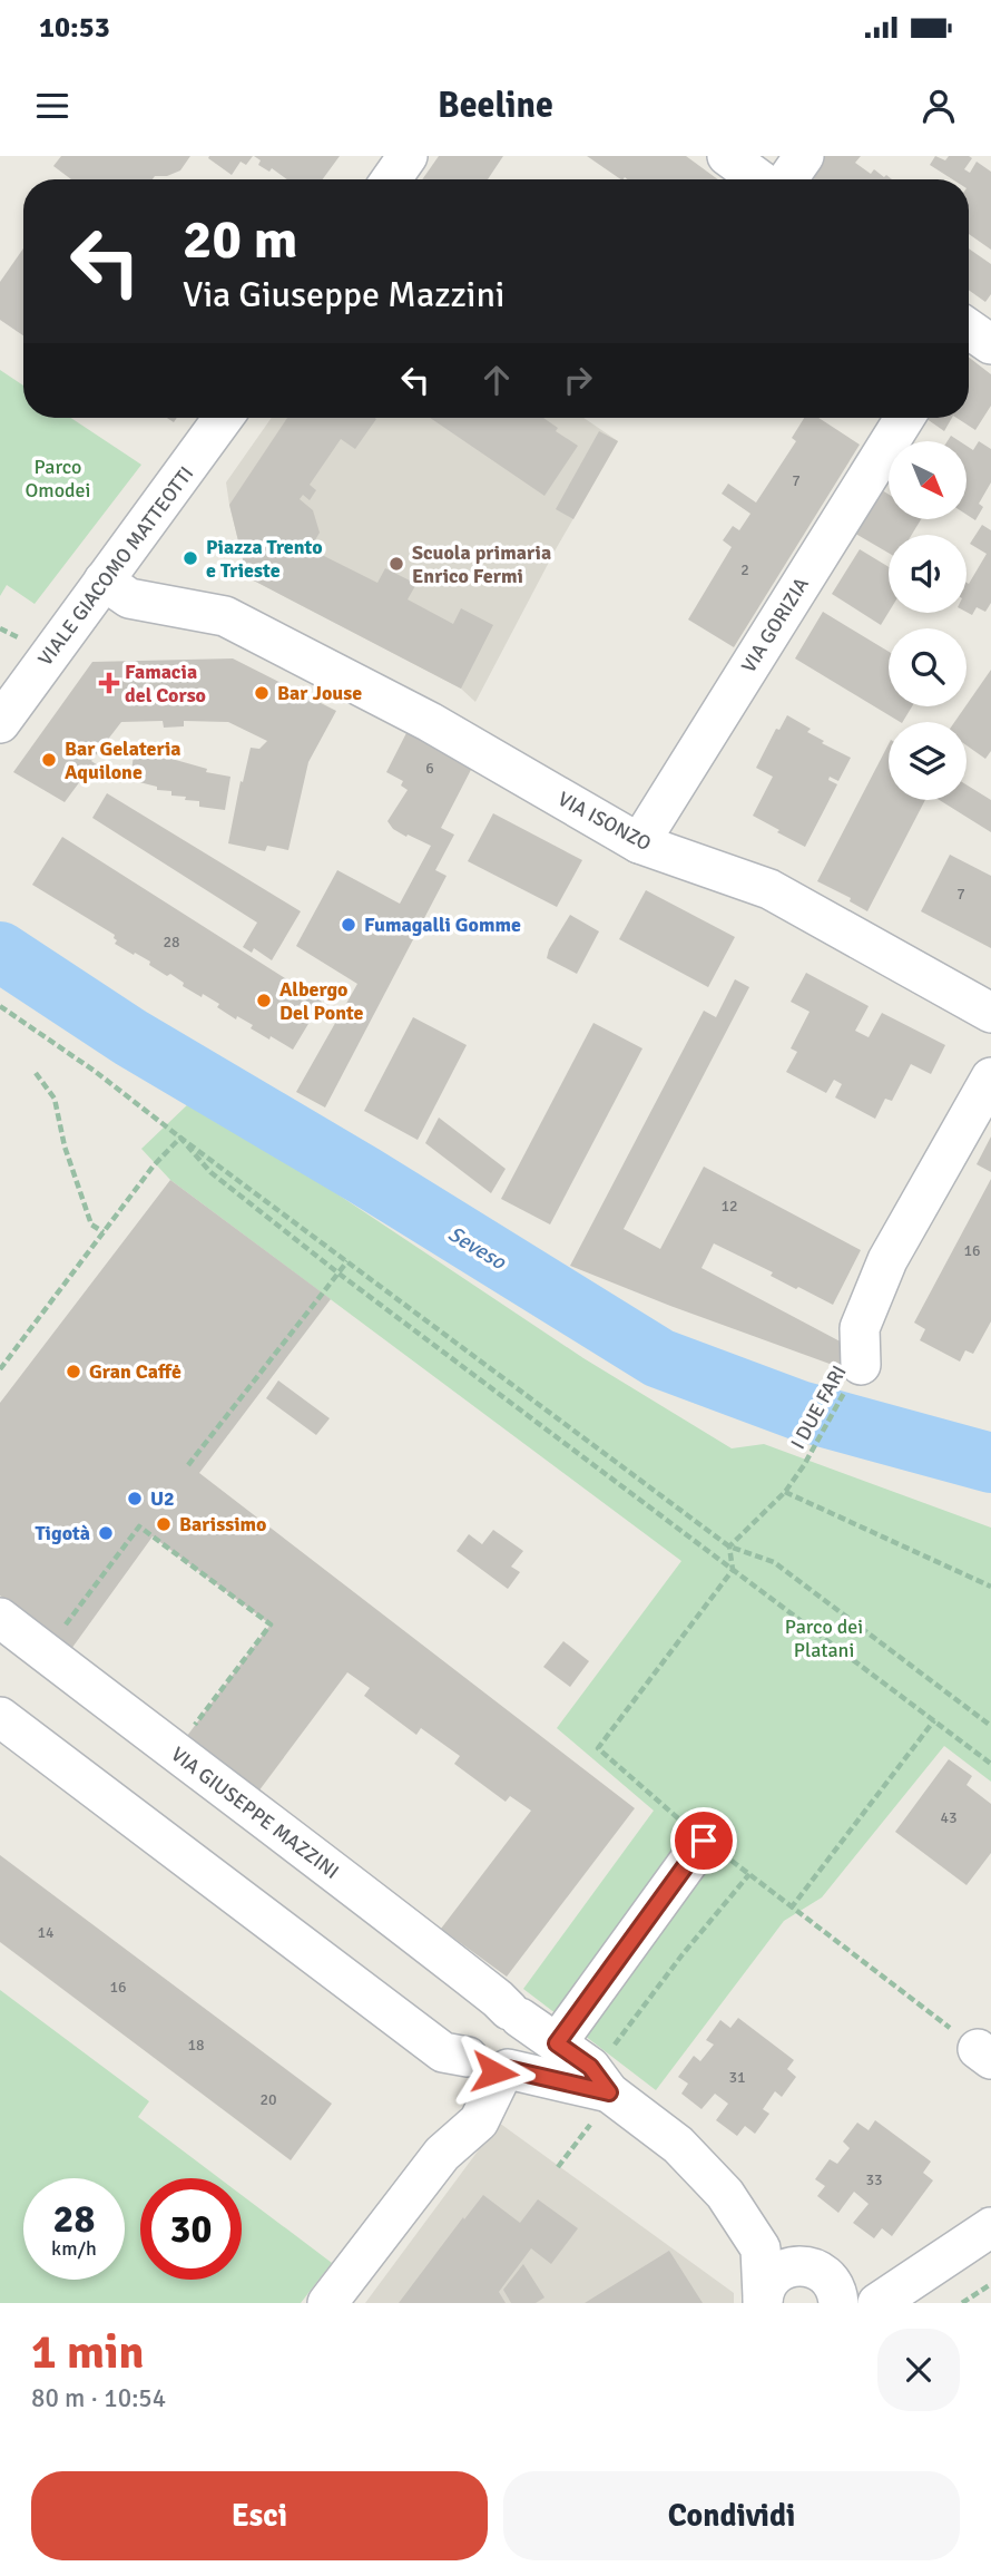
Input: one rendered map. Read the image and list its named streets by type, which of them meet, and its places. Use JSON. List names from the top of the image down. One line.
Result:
{"streets":{"street":["VIALE GIACOMO MATTEOTTI","VIA GORIZIA","VIA ISONZO","VIA GIUSEPPE MAZZINI"],"path":["I DUE FARI"]},"crossings":[["VIALE GIACOMO MATTEOTTI","VIA ISONZO"],["VIA GORIZIA","VIA ISONZO"]],"water":["Seveso"],"parks":["Parco Omodei","Parco dei Platani"],"places":{"other":["Piazza Trento e Trieste","Scuola primaria Enrico Fermi","Bar Jouse","Bar Gelateria Aquilone","Fumagalli Gomme","Albergo Del Ponte","Gran Caffė","U2","Barissimo","Tigotà"],"health":["Famacia del Corso"]},"house_numbers":["7","2","6","7","28","12","16","43","14","16","18","31","20","33"],"north":"bottom right","page":{"status":"10:53","header":"Beeline","turn":["20 m","Via Giuseppe Mazzini"],"speed":"28 km/h","limit":"30","heading":["1 min","80 m · 10:54"],"buttons":["Esci","Condividi"]}}
